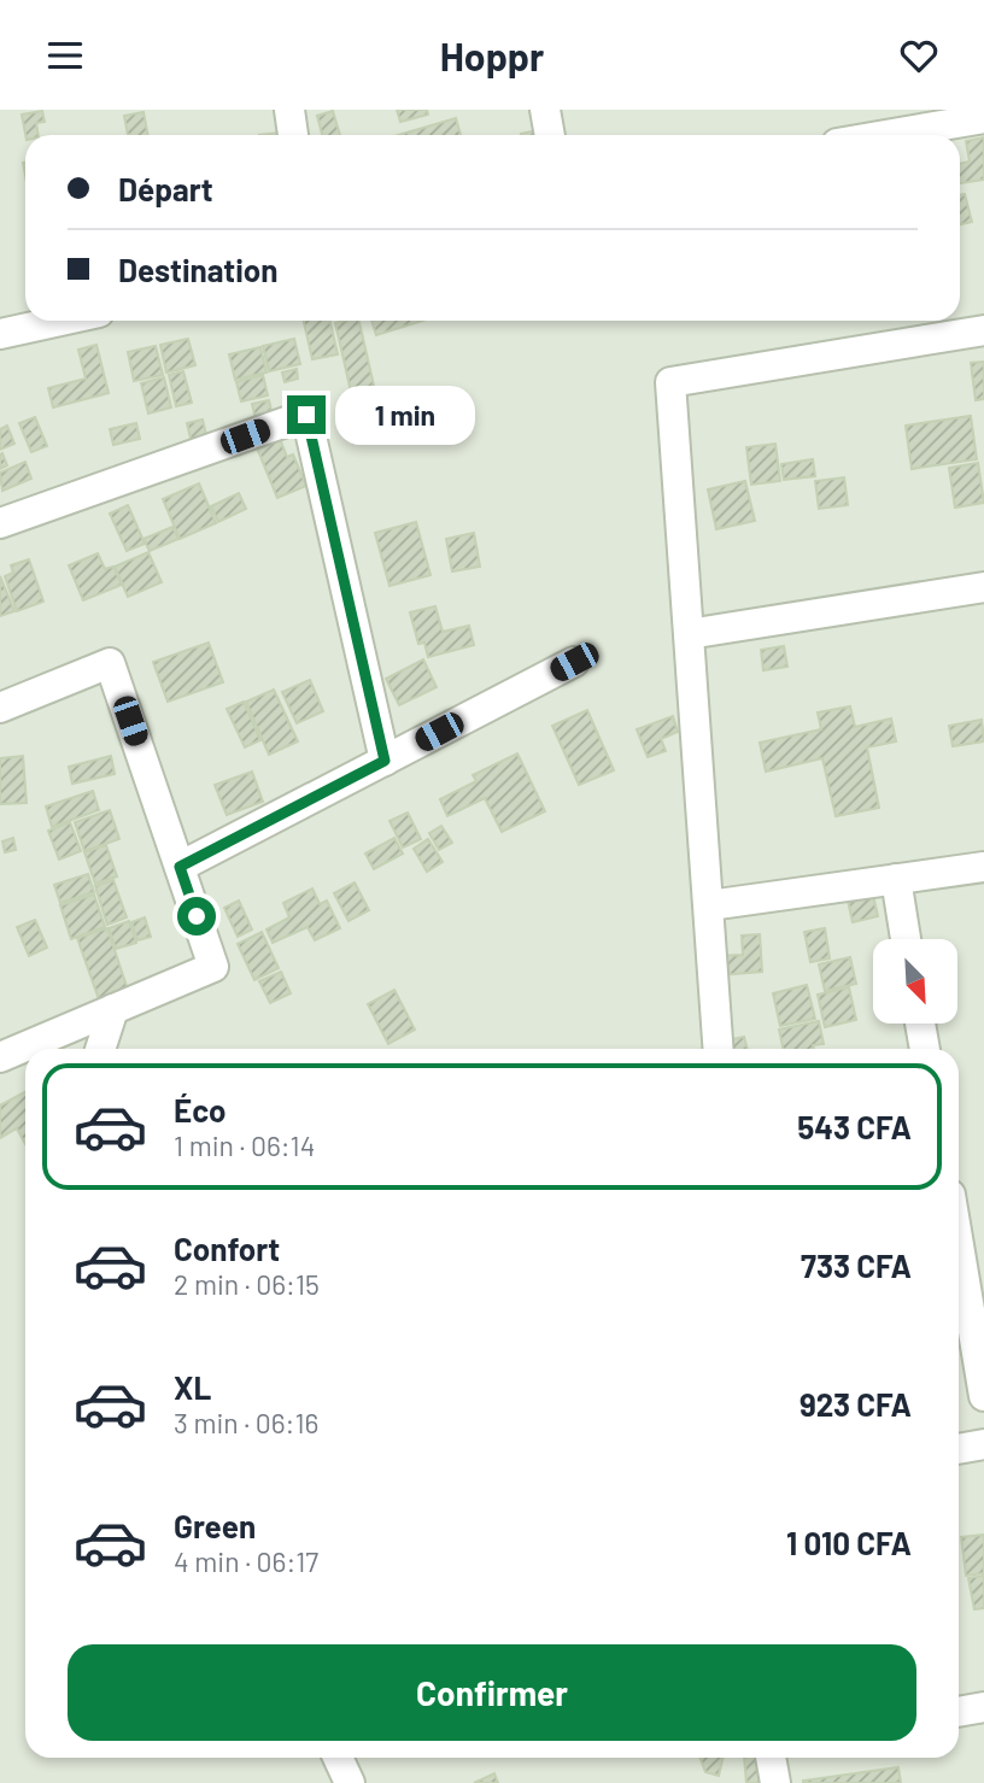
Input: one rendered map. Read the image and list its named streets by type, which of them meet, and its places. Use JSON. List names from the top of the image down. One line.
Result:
{"north":"bottom right","page":{"header":"Hoppr","banner":["Départ","Destination"],"bubble":"1 min","list":[{"name":"Éco","note":"1 min · 06:14","value":"543 CFA"},{"name":"Confort","note":"2 min · 06:15","value":"733 CFA"},{"name":"XL","note":"3 min · 06:16","value":"923 CFA"},{"name":"Green","note":"4 min · 06:17","value":"1 010 CFA"}],"buttons":"Confirmer"}}
